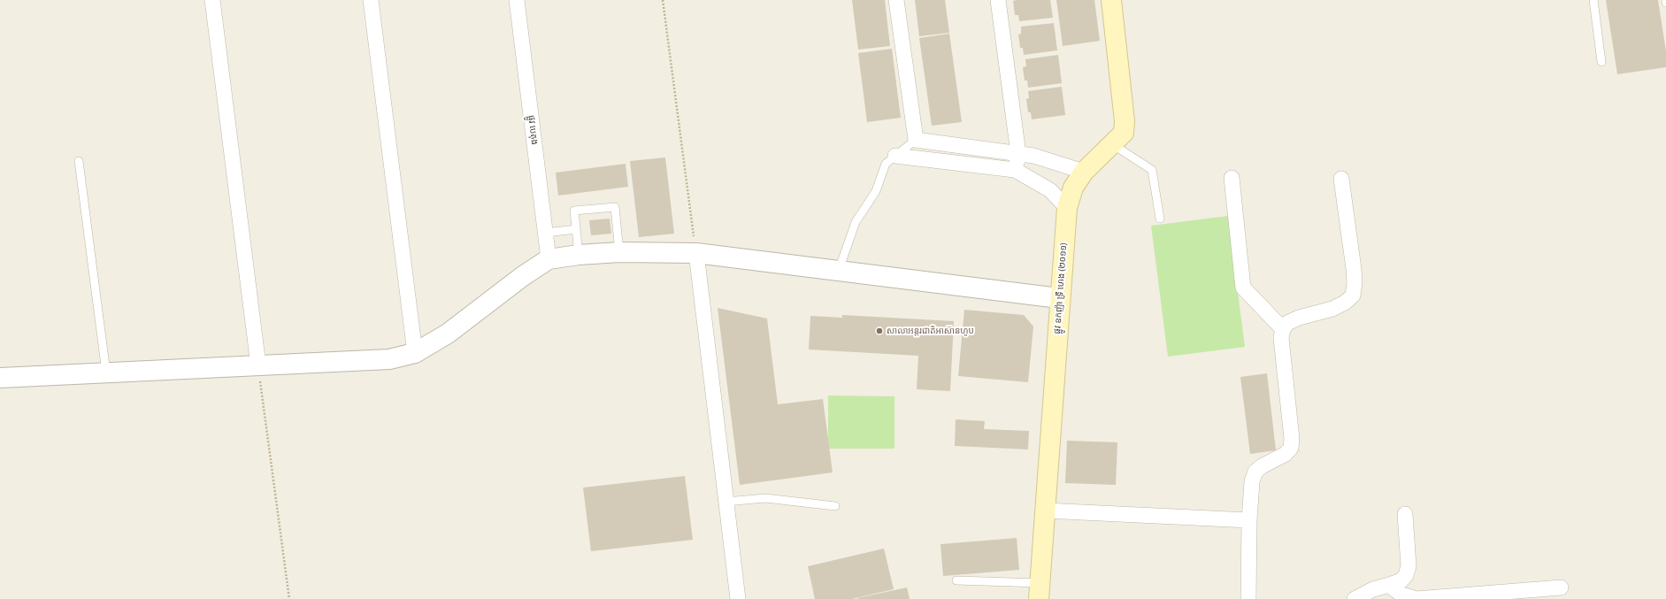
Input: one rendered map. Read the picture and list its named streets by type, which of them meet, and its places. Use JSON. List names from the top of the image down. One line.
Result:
{"streets":{"main road":["ផ្លូវ ឧកញ៉ា ទ្រី ហេង (២០១១)"],"street":["ផ្លូវ បេតុង"]},"places":["សាលាអន្ដរជាតិអាស៊ានហូប"]}
